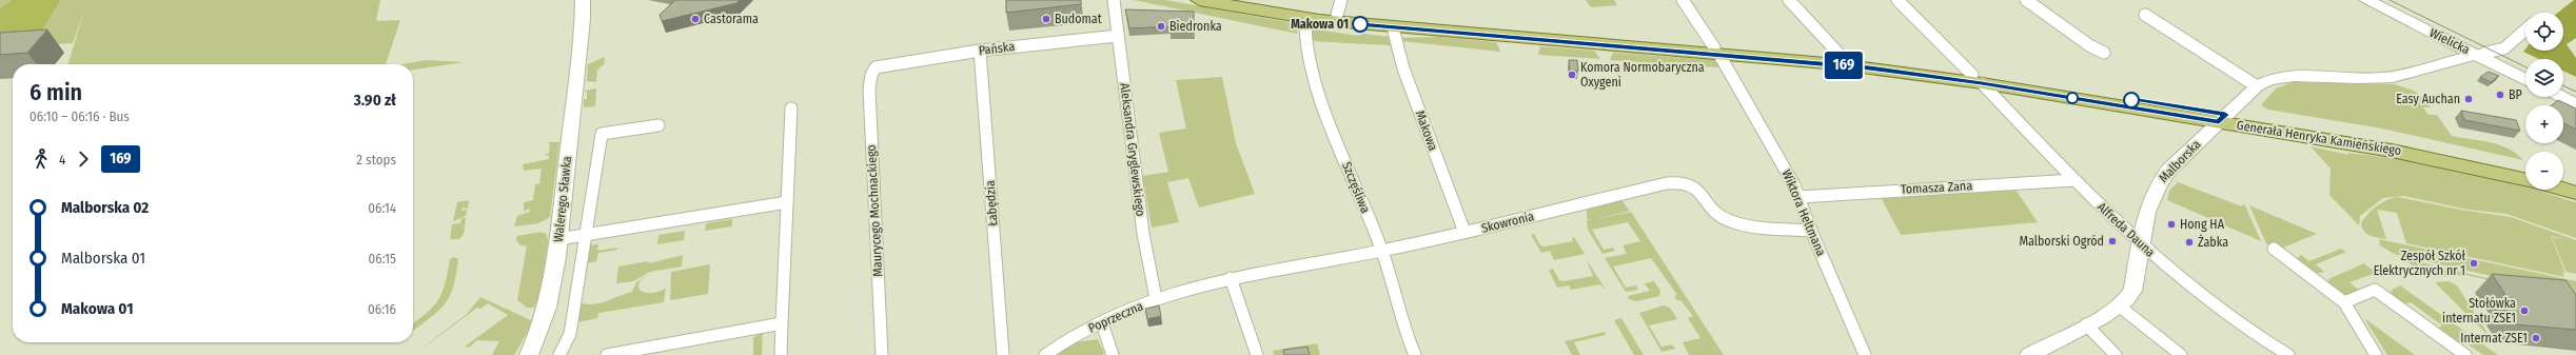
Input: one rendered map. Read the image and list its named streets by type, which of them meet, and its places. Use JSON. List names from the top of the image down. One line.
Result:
{"streets":{"main road":["Generała Henryka Kamieńskiego"],"street":["Wielicka","Pańska","Makowa","Aleksandra Gryglewskiego","Malborska","Szczęśliwa","Tomasza Zana","Walerego Sławka","Łabędzia","Maurycego Mochnackiego","Wiktora Heltmana","Skowronia","Alfreda Dauna","Poprzeczna"]},"crossings":[["Wielicka","Malborska"],["Pańska","Aleksandra Gryglewskiego"],["Pańska","Łabędzia"],["Pańska","Maurycego Mochnackiego"],["Makowa","Generała Henryka Kamieńskiego"],["Makowa","Skowronia"],["Generała Henryka Kamieńskiego","Malborska"],["Generała Henryka Kamieńskiego","Szczęśliwa"],["Generała Henryka Kamieńskiego","Wiktora Heltmana"],["Generała Henryka Kamieńskiego","Alfreda Dauna"],["Aleksandra Gryglewskiego","Poprzeczna"],["Malborska","Alfreda Dauna"],["Szczęśliwa","Skowronia"],["Tomasza Zana","Wiktora Heltmana"],["Tomasza Zana","Alfreda Dauna"],["Wiktora Heltmana","Skowronia"],["Skowronia","Poprzeczna"]],"places":["Castorama","Budomat","Makowa 01","Biedronka","Komora Normobaryczna Oxygeni","BP","Easy Auchan","Hong HA","Malborski Ogród","Żabka","Zespół Szkół Elektrycznych nr 1","Stołówka internatu ZSE1","Internat ZSE1"],"lines":["bus line 169"],"page":{"on_map":"169","map_buttons":["+","−"],"heading":["6 min","06:10 – 06:16 · Bus","3.90 zł"],"legs":["4","169","2 stops"],"list":[{"name":"Malborska 02","value":"06:14"},{"name":"Malborska 01","value":"06:15"},{"name":"Makowa 01","value":"06:16"}]}}
